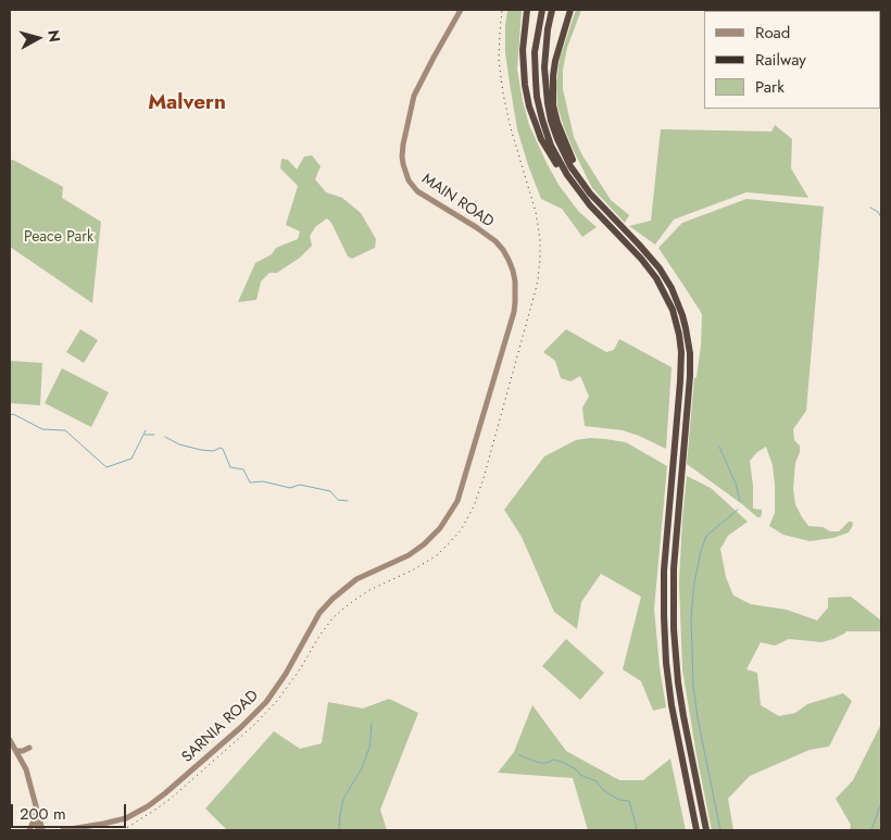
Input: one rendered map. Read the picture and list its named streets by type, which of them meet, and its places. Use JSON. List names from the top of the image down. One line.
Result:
{"streets":{"main road":["MAIN ROAD","SARNIA ROAD"]},"crossings":[["MAIN ROAD","SARNIA ROAD"]],"districts":["Malvern"],"parks":["Peace Park"],"legend":["Road","Railway","Park"],"scale_bar":"200 m","north":"right"}
